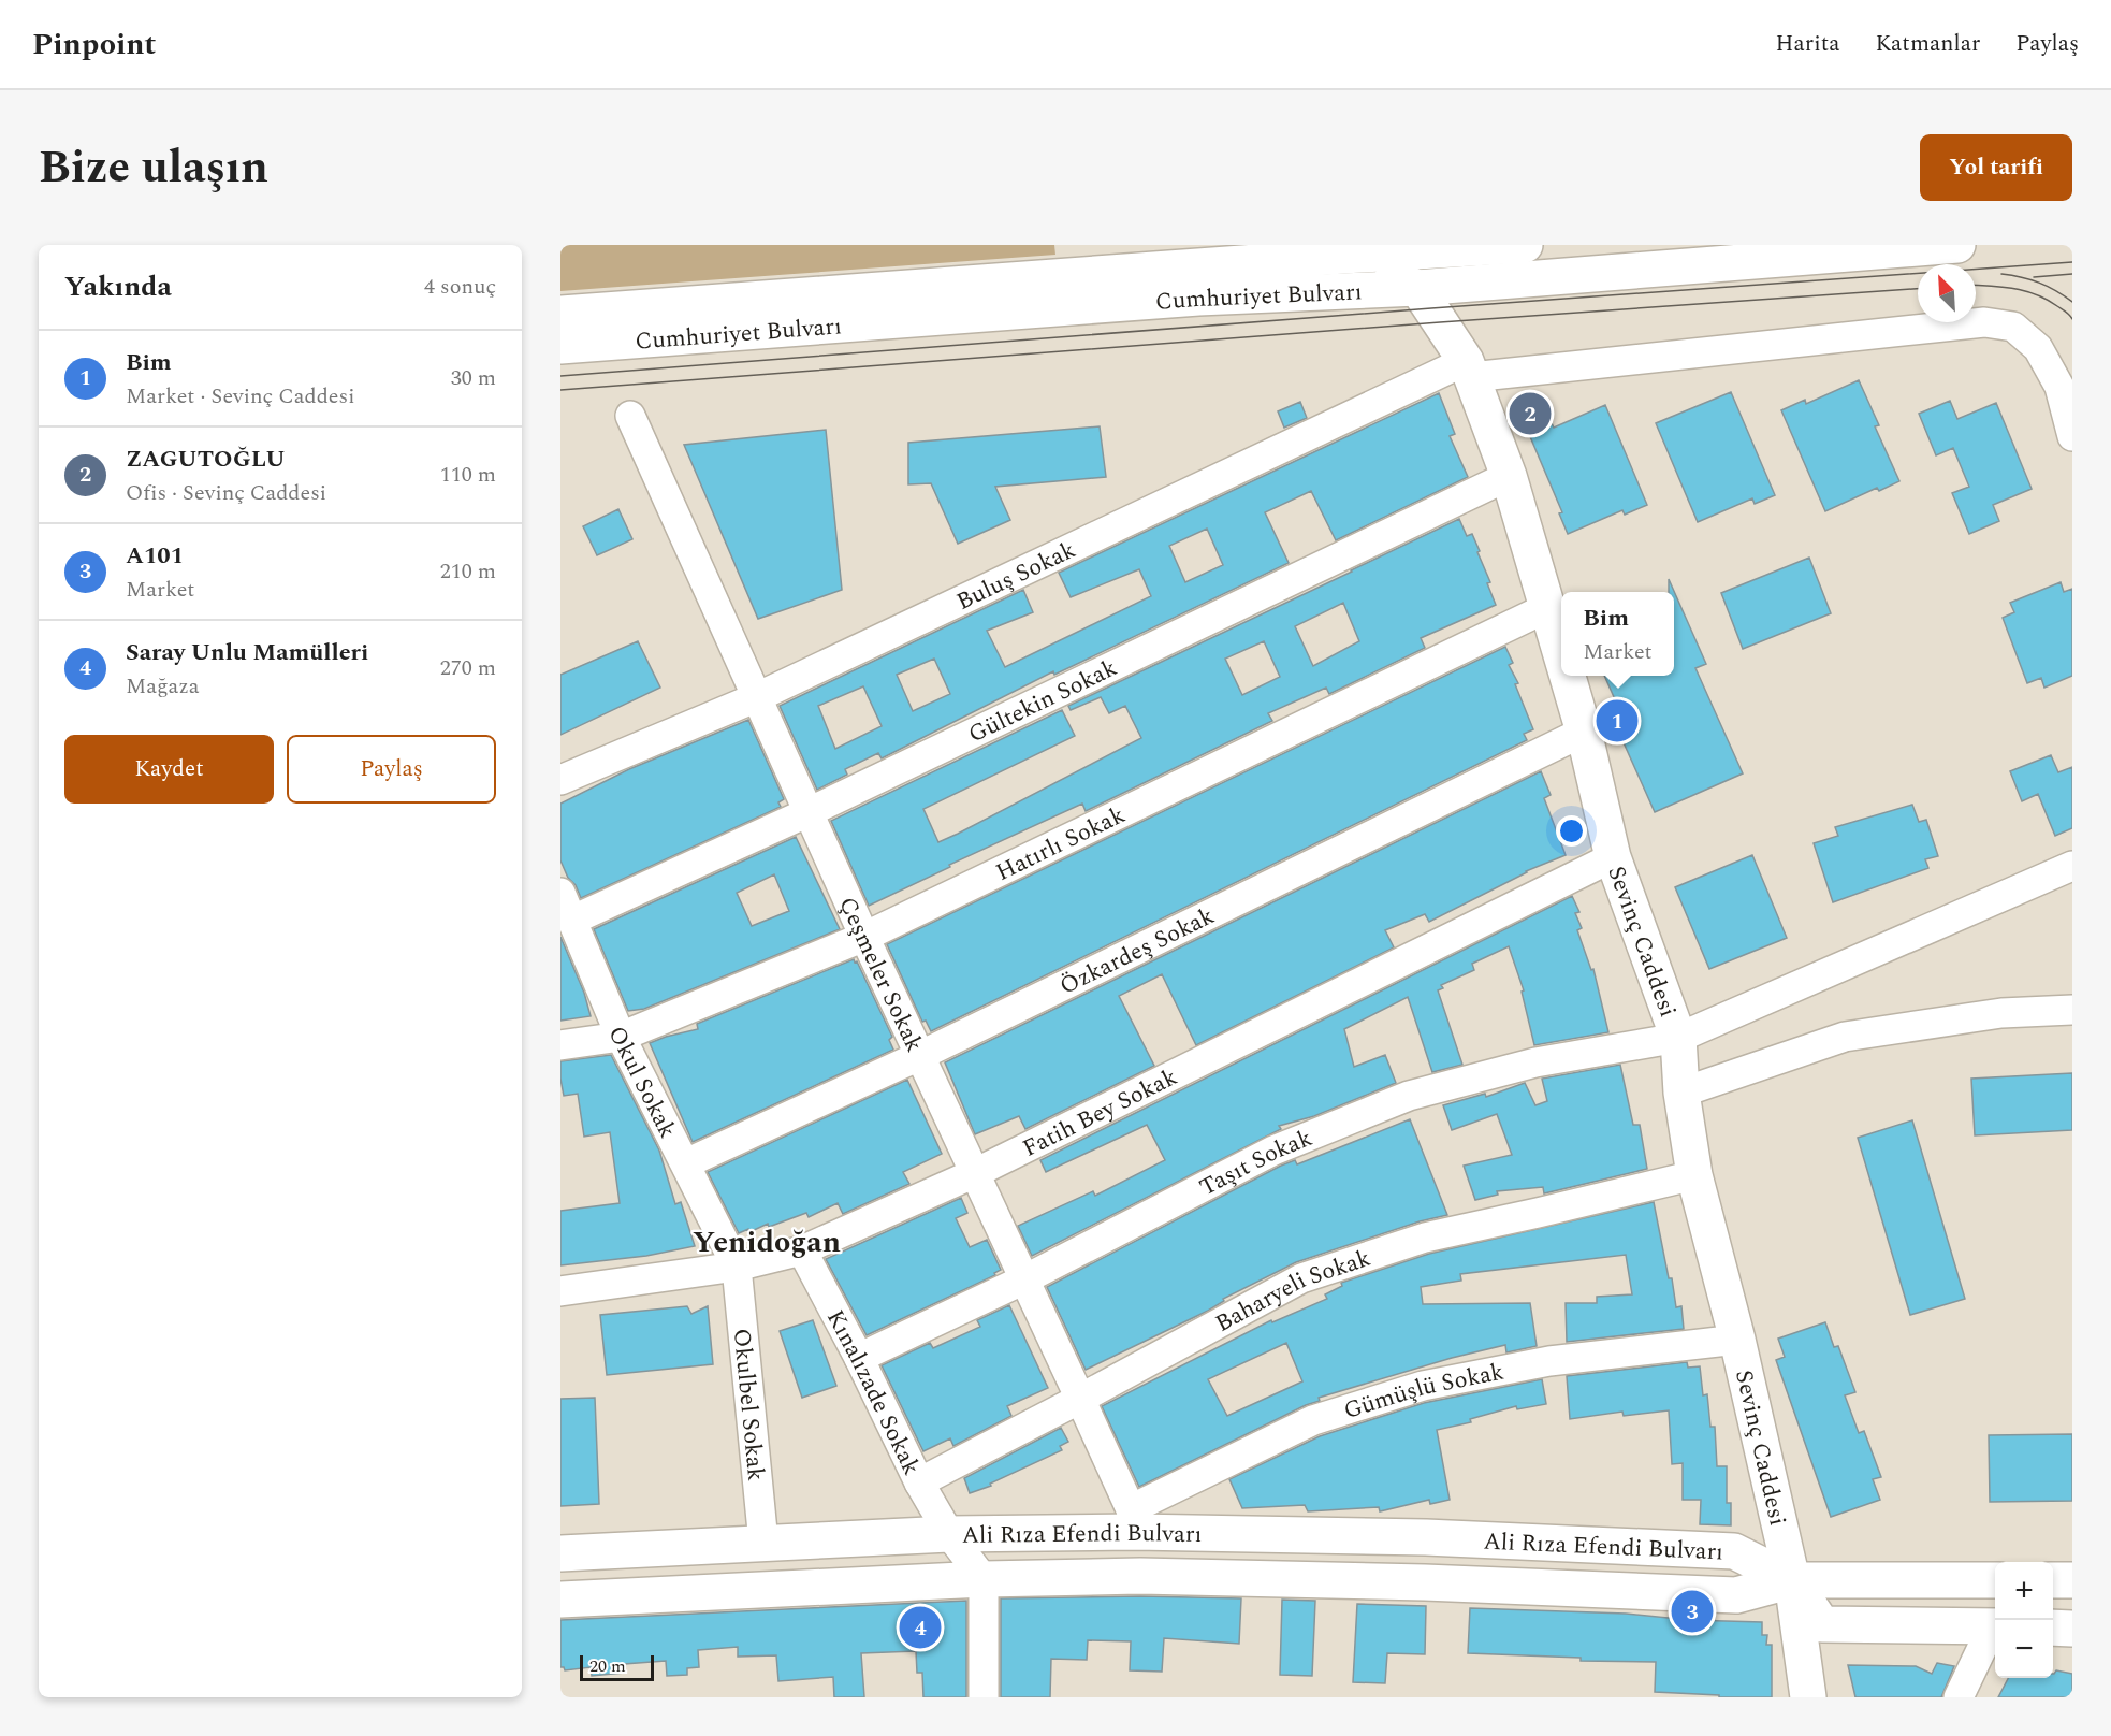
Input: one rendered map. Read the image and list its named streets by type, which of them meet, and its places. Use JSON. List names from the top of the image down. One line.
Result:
{"streets":{"main road":["Cumhuriyet Bulvarı","Sevinç Caddesi","Ali Rıza Efendi Bulvarı"],"street":["Buluş Sokak","Gültekin Sokak","Hatırlı Sokak","Özkardeş Sokak","Çeşmeler Sokak","Okul Sokak","Fatih Bey Sokak","Taşıt Sokak","Baharyeli Sokak","Gümüşlü Sokak","Kınalızade Sokak","Okulbel Sokak"]},"crossings":[["Cumhuriyet Bulvarı","Sevinç Caddesi"],["Buluş Sokak","Sevinç Caddesi"],["Buluş Sokak","Çeşmeler Sokak"],["Gültekin Sokak","Sevinç Caddesi"],["Gültekin Sokak","Çeşmeler Sokak"],["Gültekin Sokak","Okul Sokak"],["Hatırlı Sokak","Sevinç Caddesi"],["Hatırlı Sokak","Çeşmeler Sokak"],["Hatırlı Sokak","Okul Sokak"],["Sevinç Caddesi","Özkardeş Sokak"],["Sevinç Caddesi","Fatih Bey Sokak"],["Sevinç Caddesi","Taşıt Sokak"],["Sevinç Caddesi","Baharyeli Sokak"],["Sevinç Caddesi","Gümüşlü Sokak"],["Sevinç Caddesi","Ali Rıza Efendi Bulvarı"],["Özkardeş Sokak","Çeşmeler Sokak"],["Özkardeş Sokak","Okul Sokak"],["Çeşmeler Sokak","Fatih Bey Sokak"],["Çeşmeler Sokak","Taşıt Sokak"],["Çeşmeler Sokak","Baharyeli Sokak"],["Çeşmeler Sokak","Gümüşlü Sokak"],["Çeşmeler Sokak","Ali Rıza Efendi Bulvarı"],["Okul Sokak","Fatih Bey Sokak"],["Okul Sokak","Okulbel Sokak"],["Fatih Bey Sokak","Kınalızade Sokak"],["Fatih Bey Sokak","Okulbel Sokak"],["Taşıt Sokak","Kınalızade Sokak"],["Baharyeli Sokak","Kınalızade Sokak"],["Gümüşlü Sokak","Ali Rıza Efendi Bulvarı"],["Kınalızade Sokak","Ali Rıza Efendi Bulvarı"],["Okulbel Sokak","Ali Rıza Efendi Bulvarı"]],"districts":["Yenidoğan"],"scale_bar":"20 m","north":"top left","page":{"header":"Pinpoint","nav":["Harita","Katmanlar","Paylaş"],"title":"Bize ulaşın","buttons":["Yol tarifi",["Kaydet","Paylaş"]],"heading":["Yakında","4 sonuç"],"list":[{"mark":"1","name":"Bim","note":"Market · Sevinç Caddesi","value":"30 m"},{"mark":"2","name":"ZAGUTOĞLU","note":"Ofis · Sevinç Caddesi","value":"110 m"},{"mark":"3","name":"A101","note":"Market","value":"210 m"},{"mark":"4","name":"Saray Unlu Mamülleri","note":"Mağaza","value":"270 m"}],"pins":["2","1","3","4"],"popup":["Bim","Market"],"map_buttons":["+","−"],"scale":"20 m"}}
